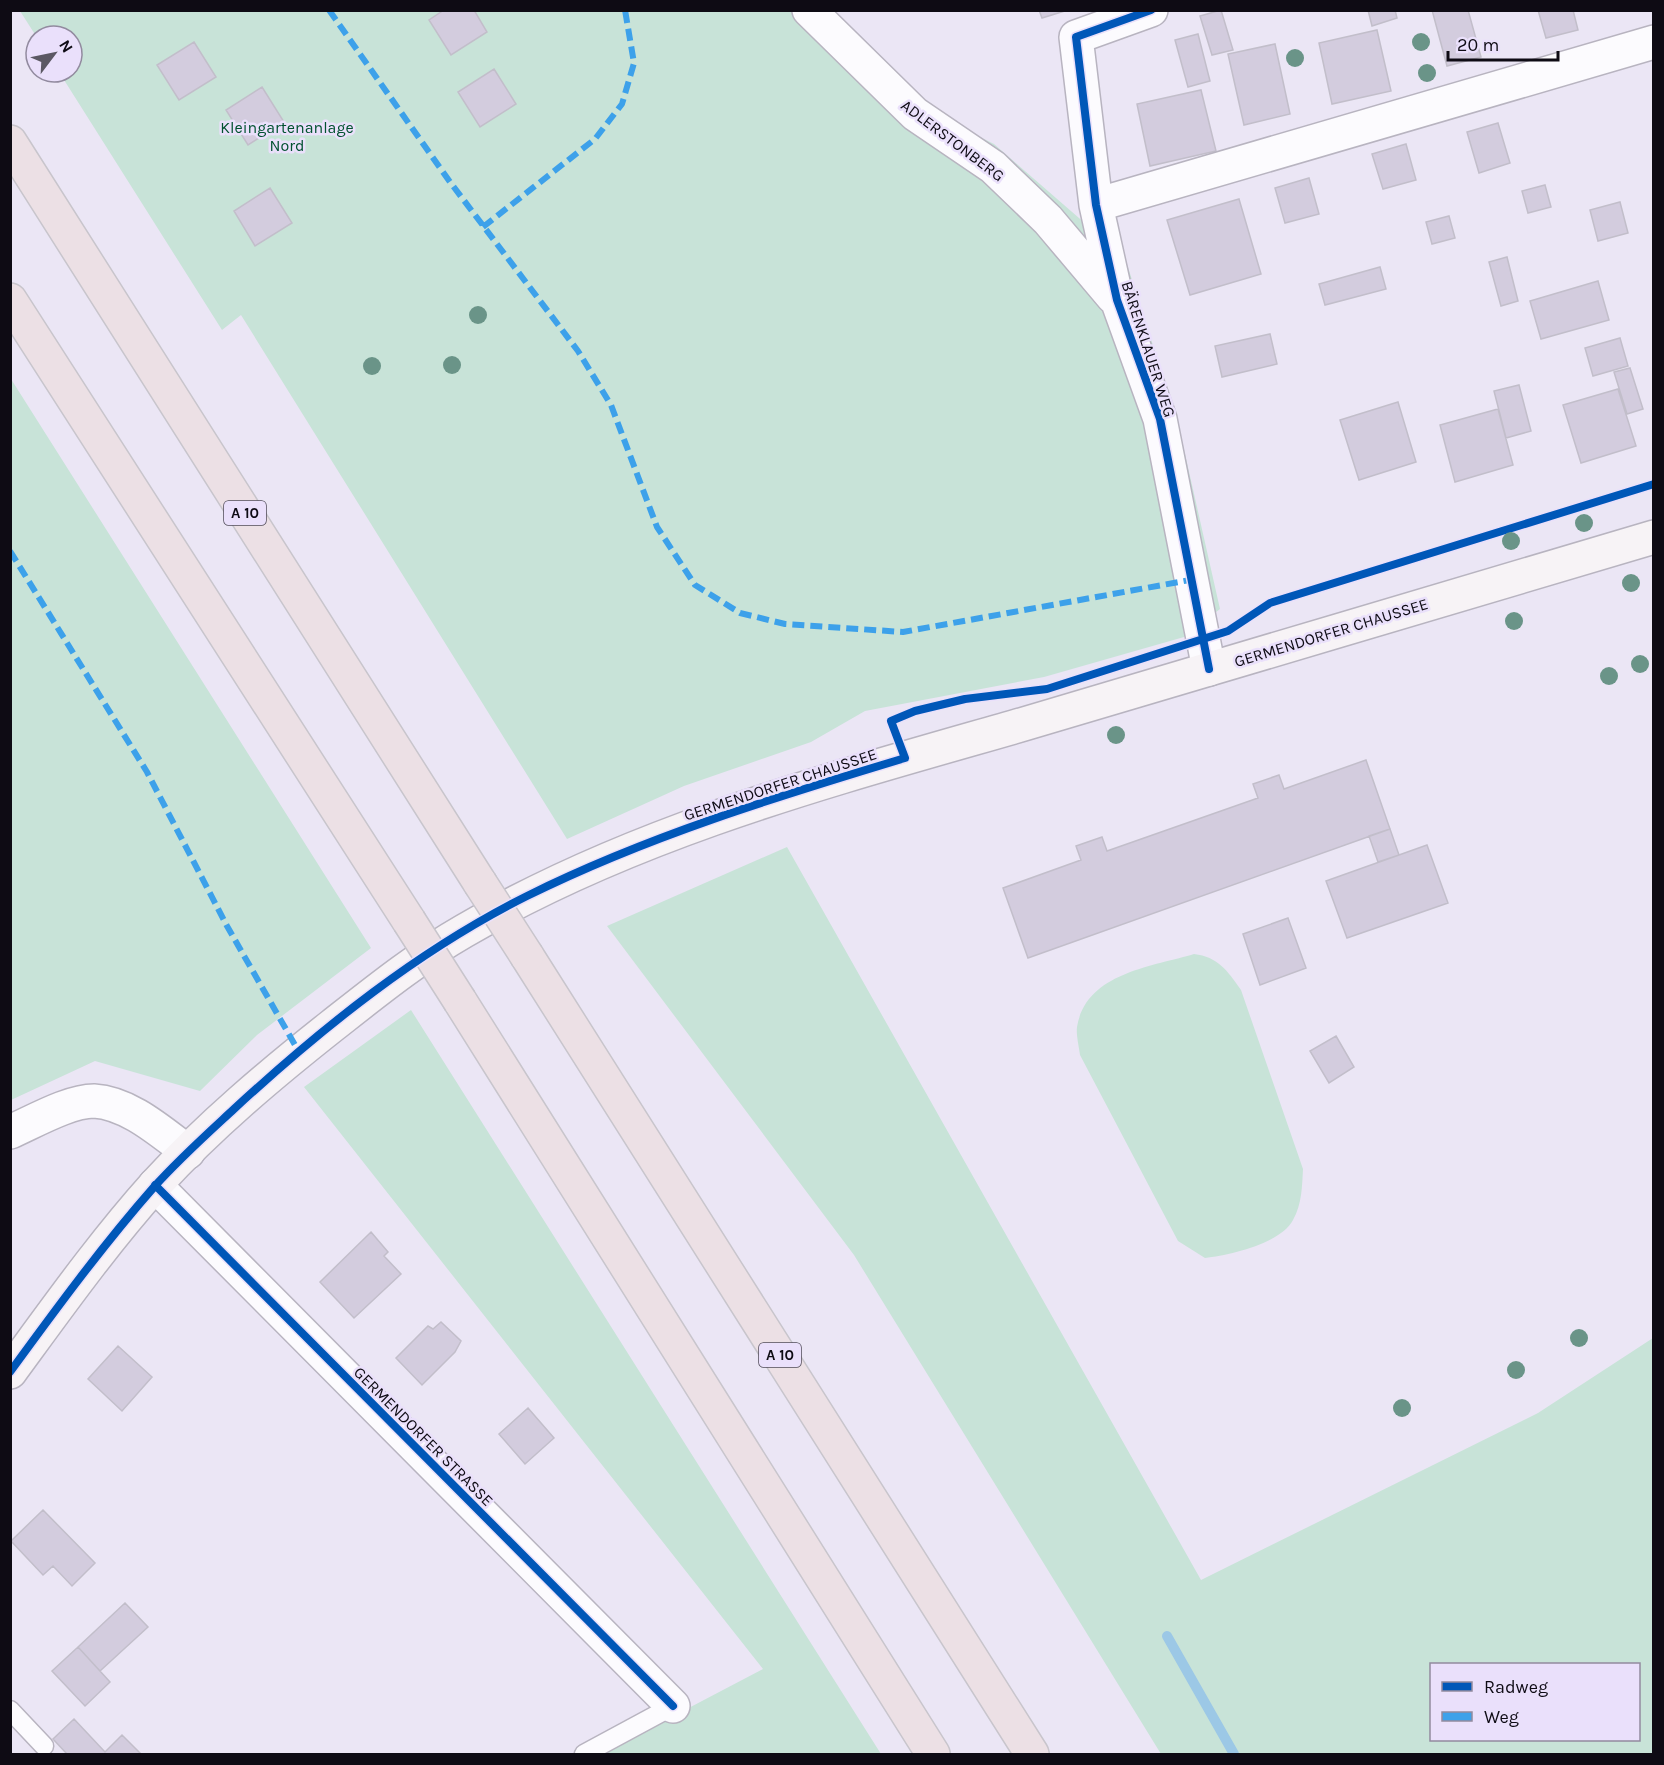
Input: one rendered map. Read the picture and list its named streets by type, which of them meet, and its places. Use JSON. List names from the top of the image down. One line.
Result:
{"streets":{"highway":["A 10"],"main road":["GERMENDORFER CHAUSSEE"],"street":["ADLERSTONBERG","BÄRENKLAUER WEG","GERMENDORFER STRASSE"]},"crossings":[["ADLERSTONBERG","BÄRENKLAUER WEG"],["BÄRENKLAUER WEG","GERMENDORFER CHAUSSEE"]],"parks":["Kleingartenanlage Nord"],"legend":["Radweg","Weg"],"scale_bar":"20 m","north":"top right"}
